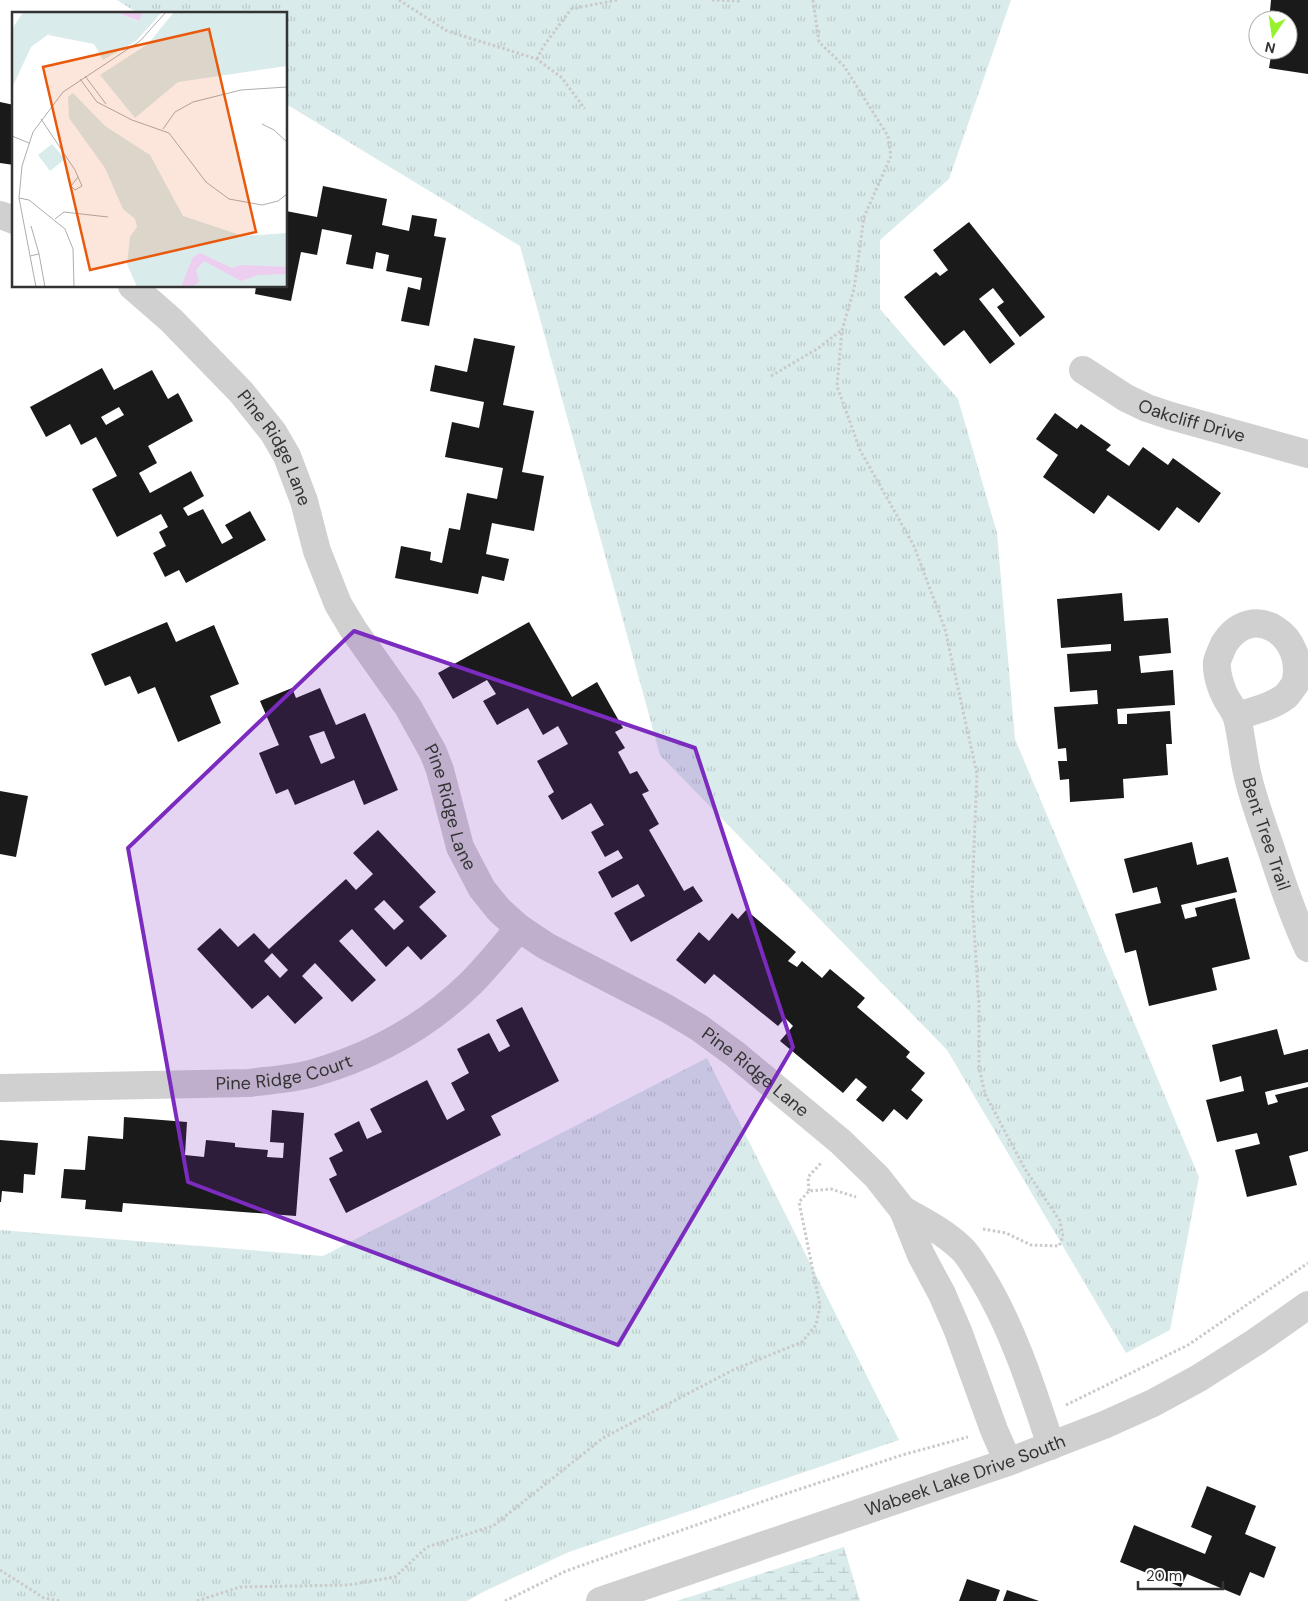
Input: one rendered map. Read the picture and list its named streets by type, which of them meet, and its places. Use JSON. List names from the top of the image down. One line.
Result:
{"streets":{"street":["Oakcliff Drive","Pine Ridge Lane","Bent Tree Trail","Pine Ridge Court","Wabeek Lake Drive South"]},"crossings":[["Pine Ridge Lane","Pine Ridge Court"],["Pine Ridge Lane","Wabeek Lake Drive South"]],"scale_bar":"20 m","north":"bottom"}
